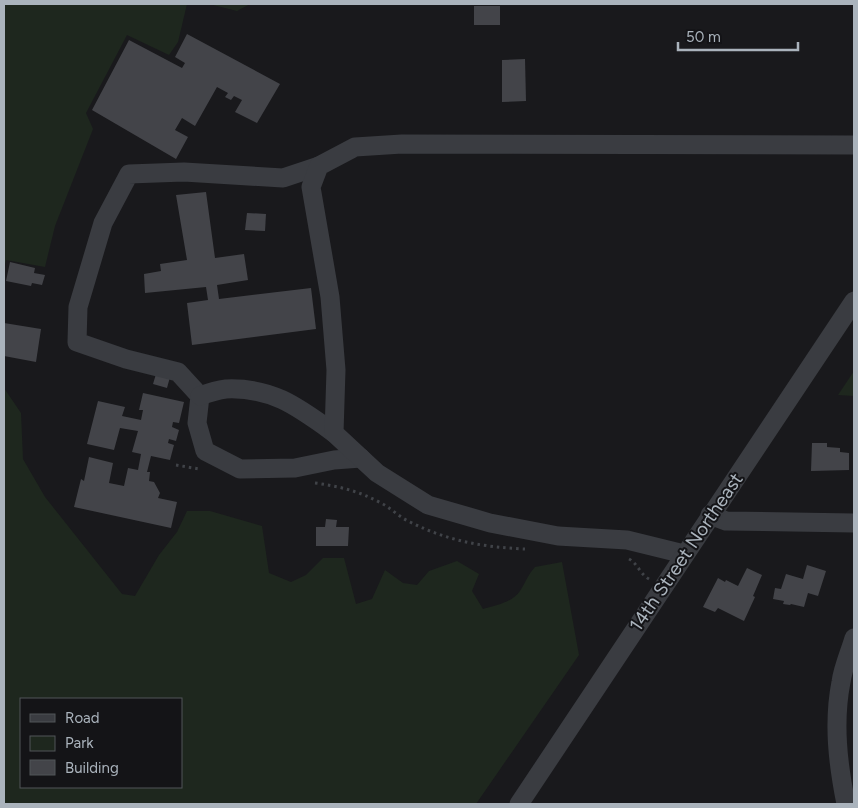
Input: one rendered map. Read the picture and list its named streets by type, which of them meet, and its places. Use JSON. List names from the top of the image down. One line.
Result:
{"streets":{"street":["14th Street Northeast"]},"legend":["Road","Park","Building"],"scale_bar":"50 m"}
